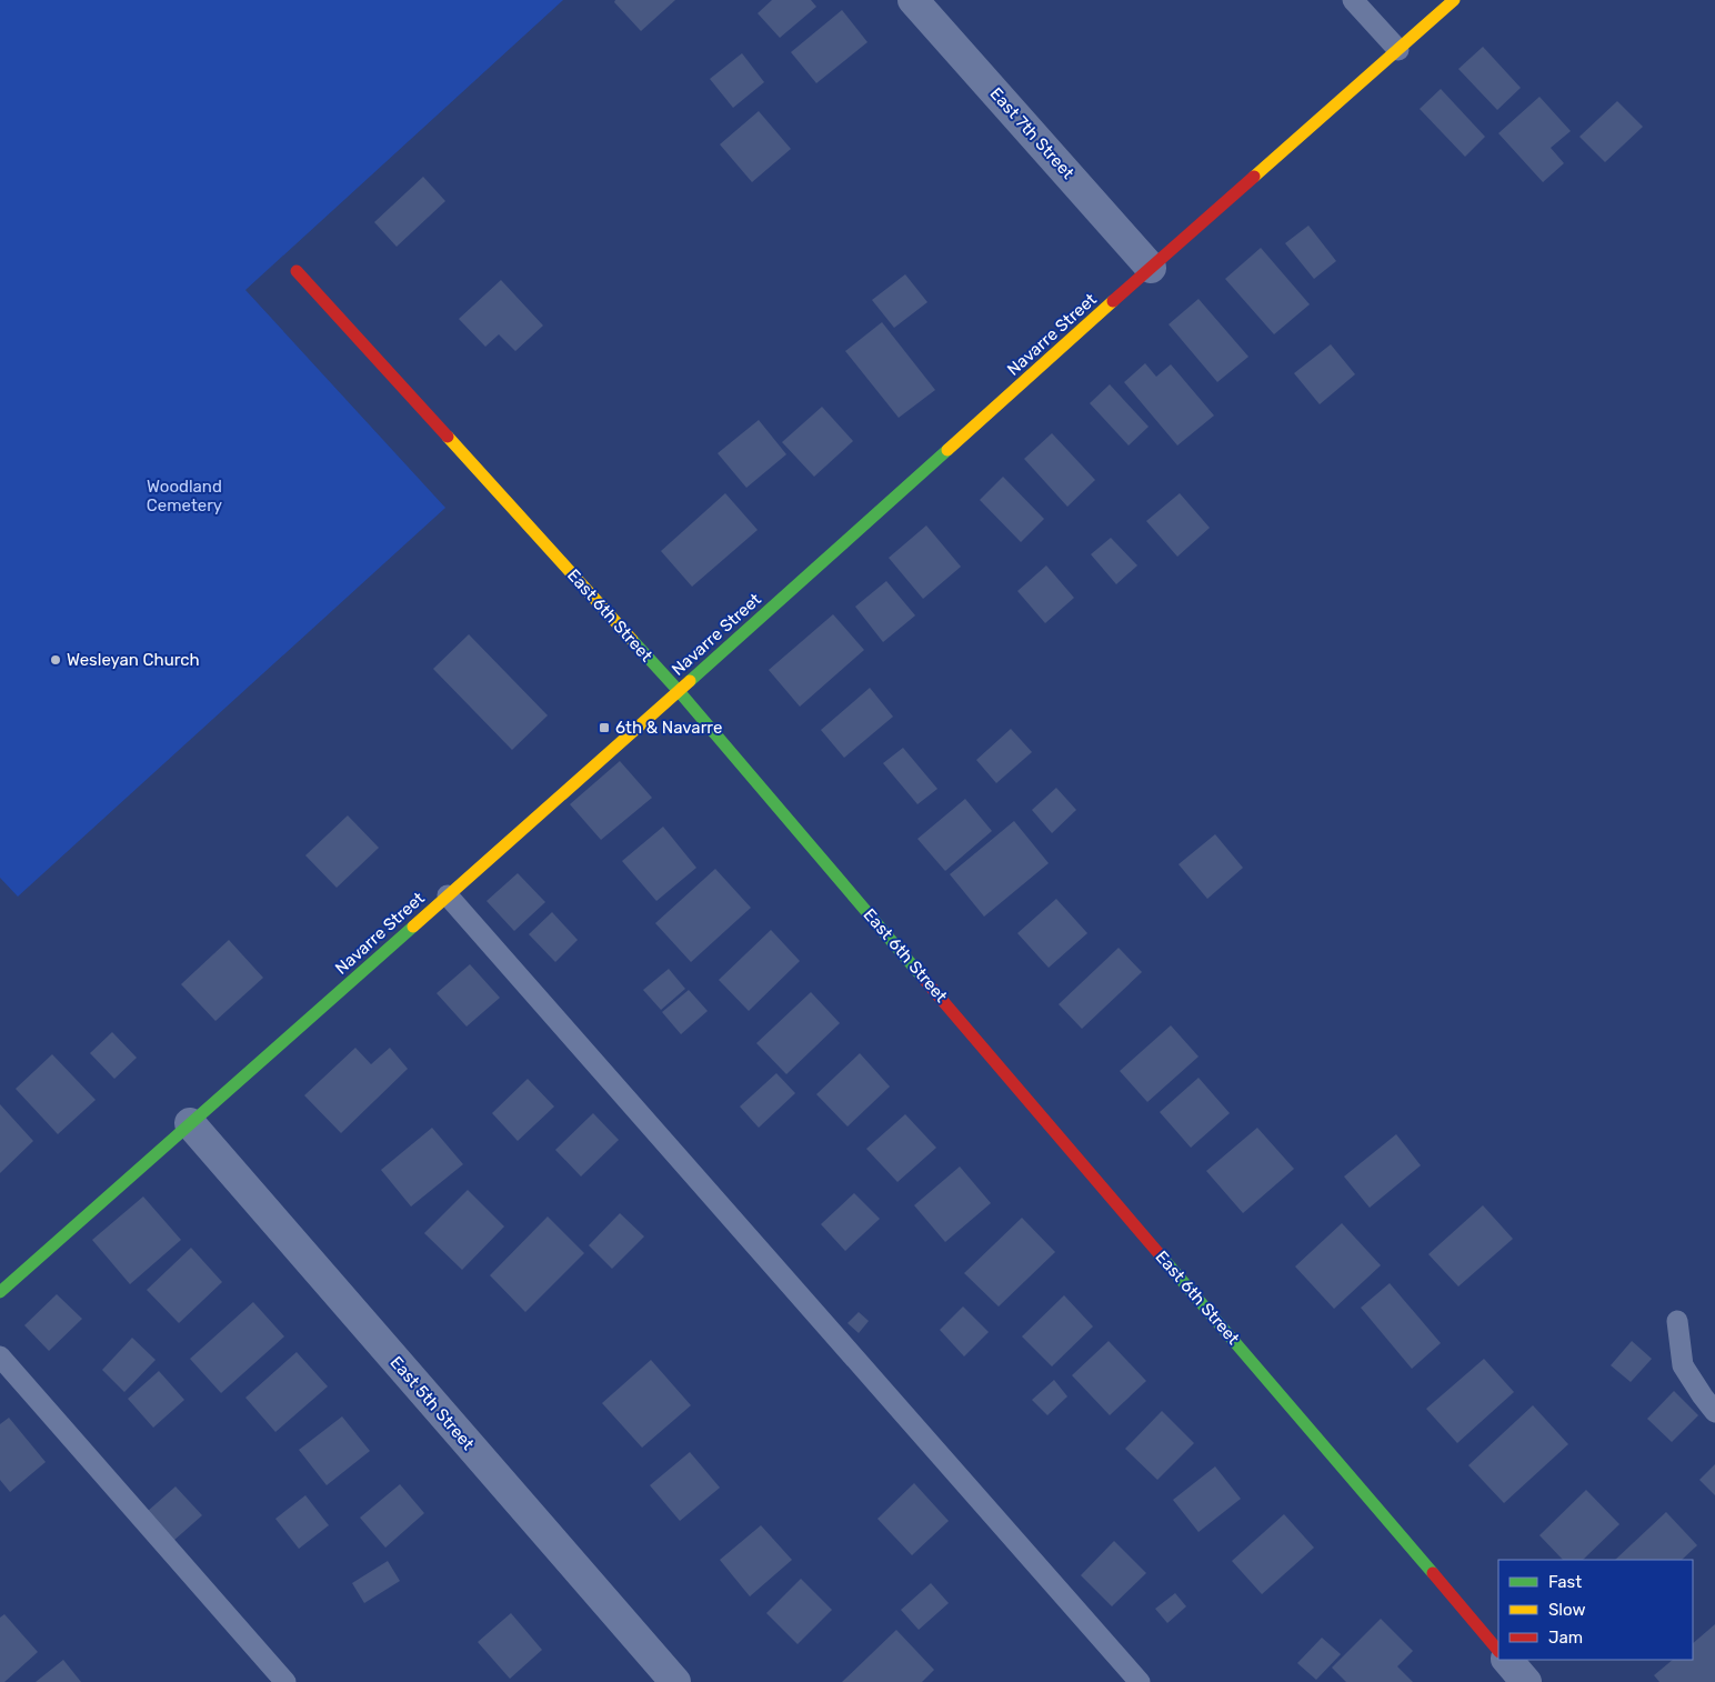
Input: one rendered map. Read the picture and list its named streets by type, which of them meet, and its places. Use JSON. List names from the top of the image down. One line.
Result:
{"streets":{"street":["East 7th Street","Navarre Street","East 6th Street","East 5th Street"]},"crossings":[["East 7th Street","Navarre Street"],["Navarre Street","East 6th Street"],["Navarre Street","East 5th Street"]],"parks":["Woodland Cemetery"],"places":{"other":["Wesleyan Church"],"transit":["6th & Navarre"]},"legend":["Fast","Slow","Jam"]}
